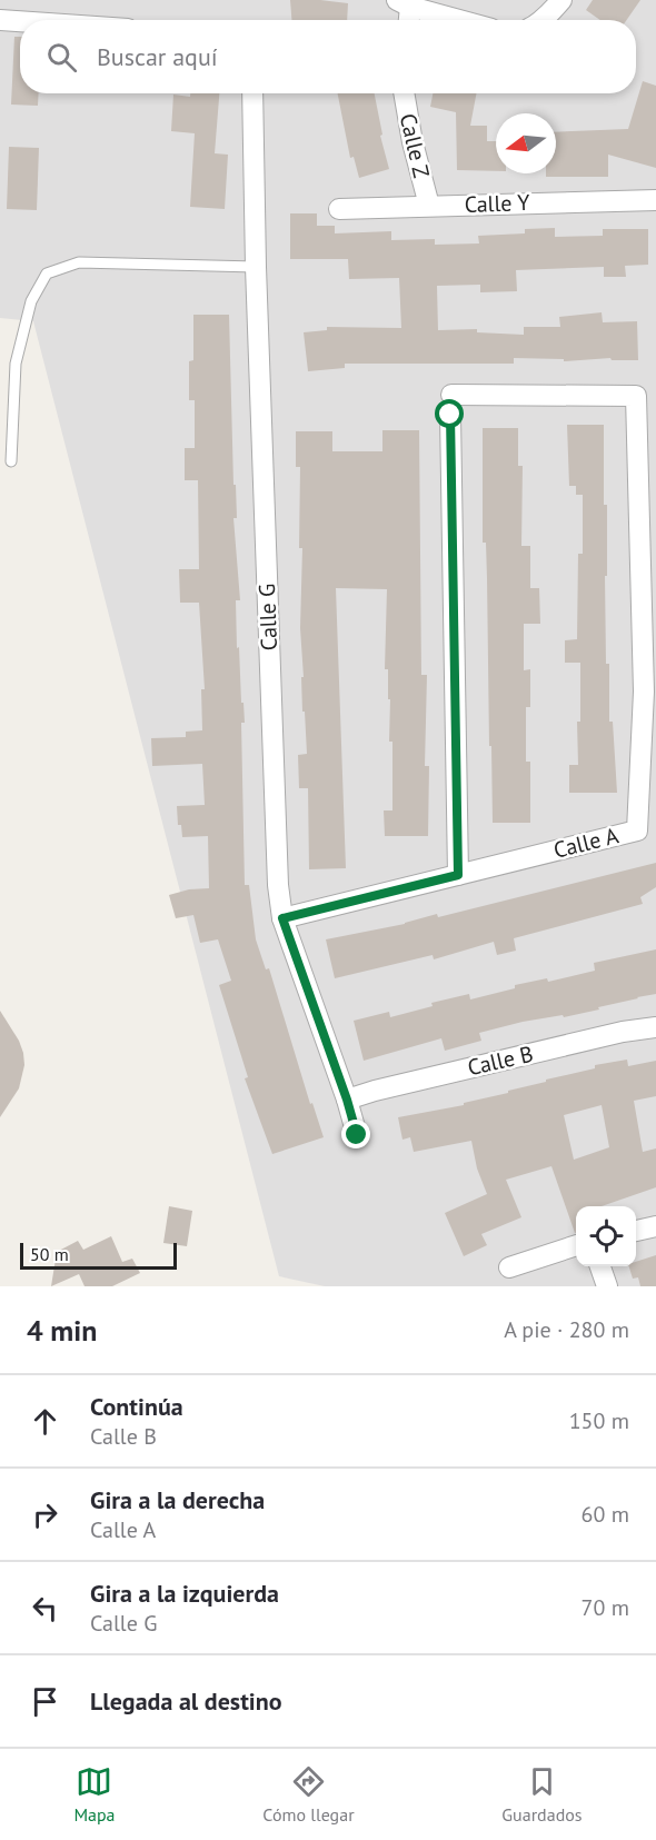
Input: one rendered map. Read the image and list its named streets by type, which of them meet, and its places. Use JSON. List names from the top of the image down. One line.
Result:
{"streets":{"street":["Calle Z","Calle Y","Calle G","Calle A","Calle B"]},"crossings":[["Calle Z","Calle Y"],["Calle G","Calle A"],["Calle G","Calle B"]],"scale_bar":"50 m","north":"left","page":{"search":"Buscar aquí","scale":"50 m","heading":["4 min","A pie · 280 m"],"list":[["Continúa","Calle B","150 m"],["Gira a la derecha","Calle A","60 m"],["Gira a la izquierda","Calle G","70 m"],"Llegada al destino"],"nav":["Mapa","Cómo llegar","Guardados"]}}
